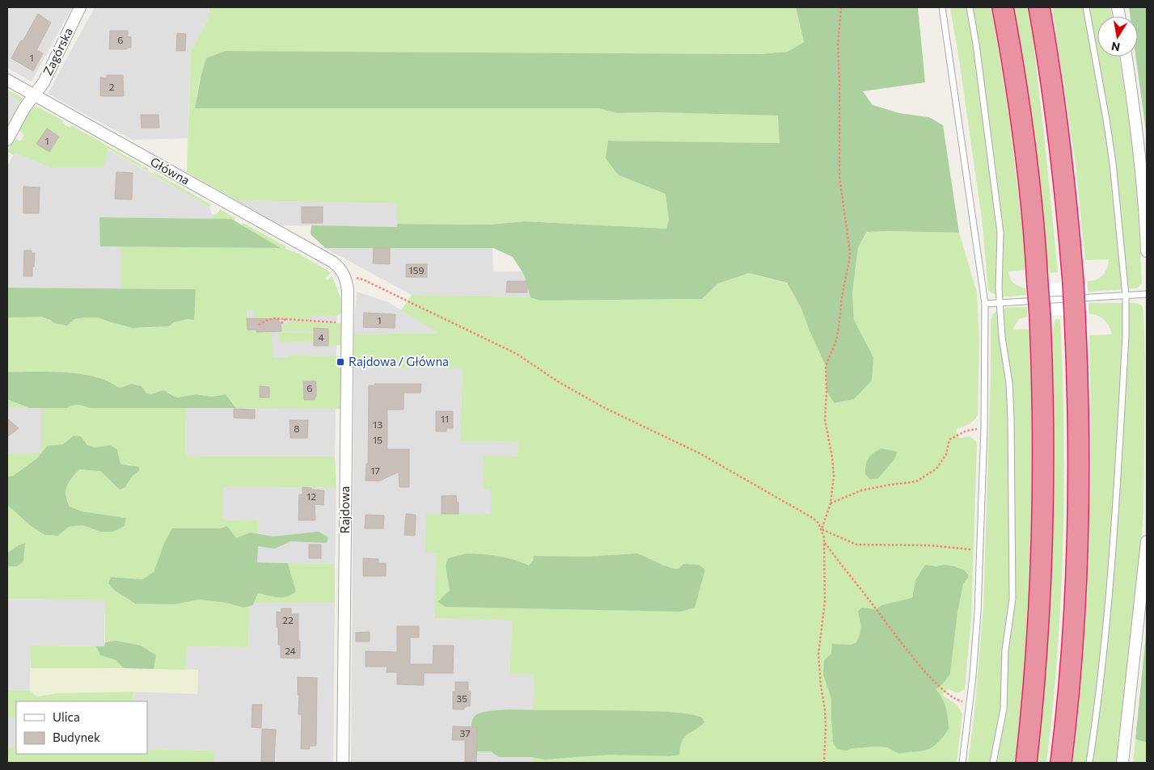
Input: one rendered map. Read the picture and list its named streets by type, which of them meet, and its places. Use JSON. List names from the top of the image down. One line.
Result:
{"streets":{"street":["Zagórska","Główna","Rajdowa"]},"crossings":[["Zagórska","Główna"],["Główna","Rajdowa"]],"places":{"transit":["Rajdowa / Główna"]},"house_numbers":["6","1","2","1","159","1","4","6","11","13","8","15","17","12","22","24","35","37"],"legend":["Ulica","Budynek"],"north":"bottom"}
